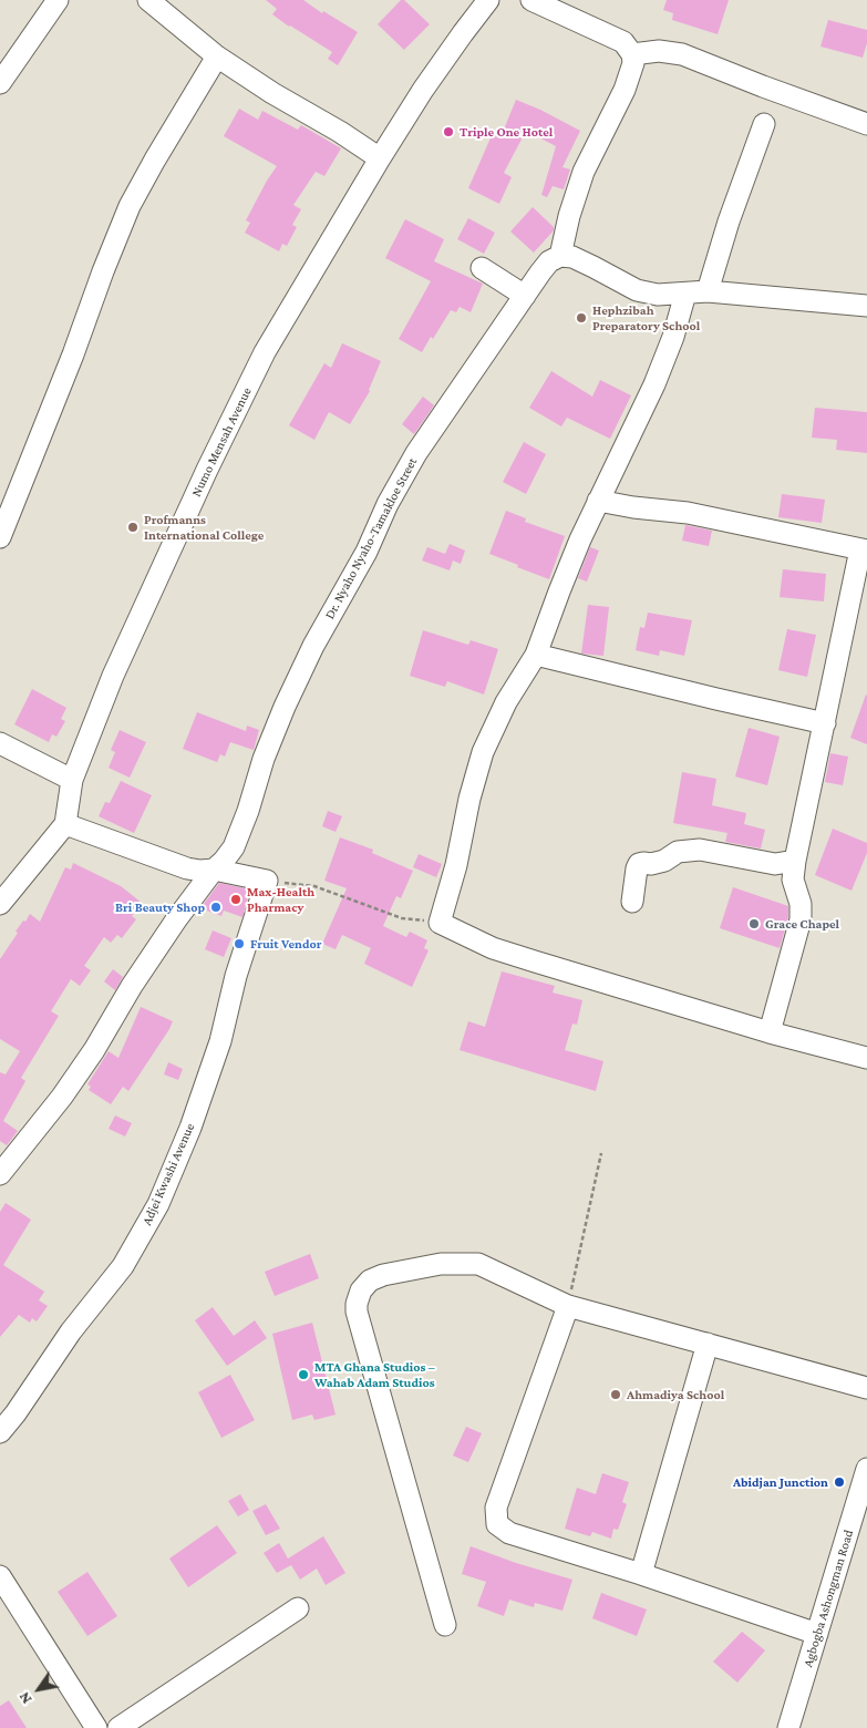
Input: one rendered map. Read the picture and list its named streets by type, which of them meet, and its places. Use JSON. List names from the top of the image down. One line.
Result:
{"streets":{"street":["Numo Mensah Avenue","Dr. Nyaho Nyaho-Tamakloe Street","Adjei Kwashi Avenue","Agbogba Ashongman Road"]},"places":["Triple One Hotel","Hephzibah Preparatory School","Profmanns International College","Max-Health Pharmacy","Bri Beauty Shop","Grace Chapel","Fruit Vendor","MTA Ghana Studios – Wahab Adam Studios","Ahmadiya School","Abidjan Junction"],"north":"bottom left"}
